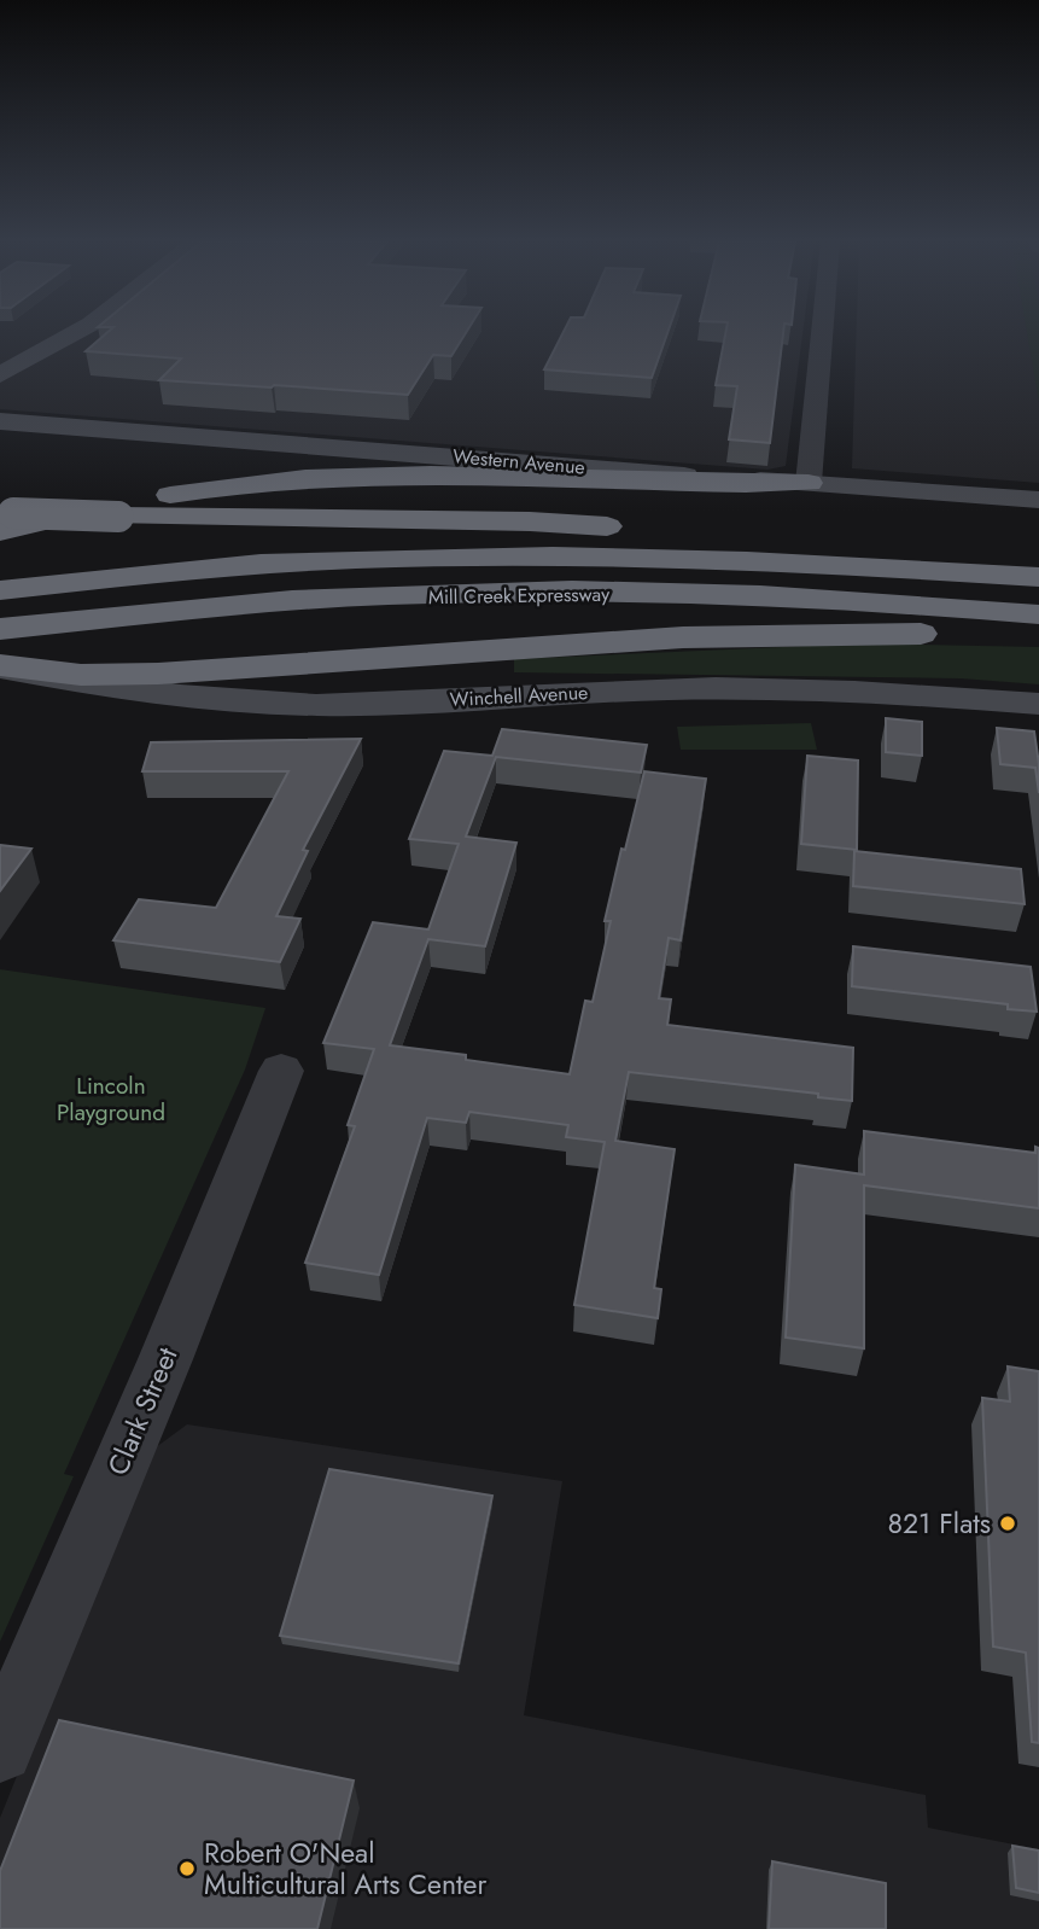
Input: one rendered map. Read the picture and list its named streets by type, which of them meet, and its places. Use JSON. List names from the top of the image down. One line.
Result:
{"streets":{"highway":["Mill Creek Expressway"],"main road":["Western Avenue","Winchell Avenue"],"street":["Clark Street"]},"parks":["Lincoln Playground"],"places":["821 Flats","Robert O'Neal Multicultural Arts Center"]}
